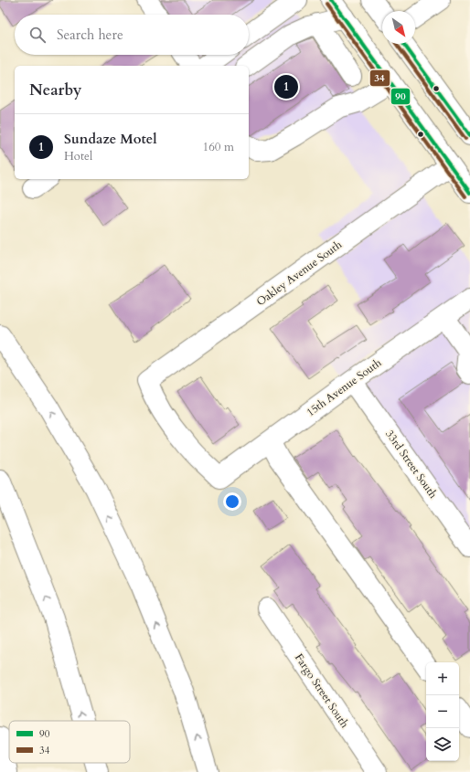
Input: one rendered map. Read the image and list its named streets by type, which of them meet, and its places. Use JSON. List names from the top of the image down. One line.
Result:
{"streets":{"main road":["Oakley Avenue South","15th Avenue South","33rd Street South","Fargo Street South"]},"crossings":[["Oakley Avenue South","15th Avenue South"],["15th Avenue South","33rd Street South"]],"lines":["transit line 90","transit line 34"],"legend":["90","34"],"north":"bottom right","page":{"search":"Search here","heading":"Nearby","pins":"1","list":[{"mark":"1","name":"Sundaze Motel","note":"Hotel","value":"160 m"}],"map_buttons":["+","−"]}}
